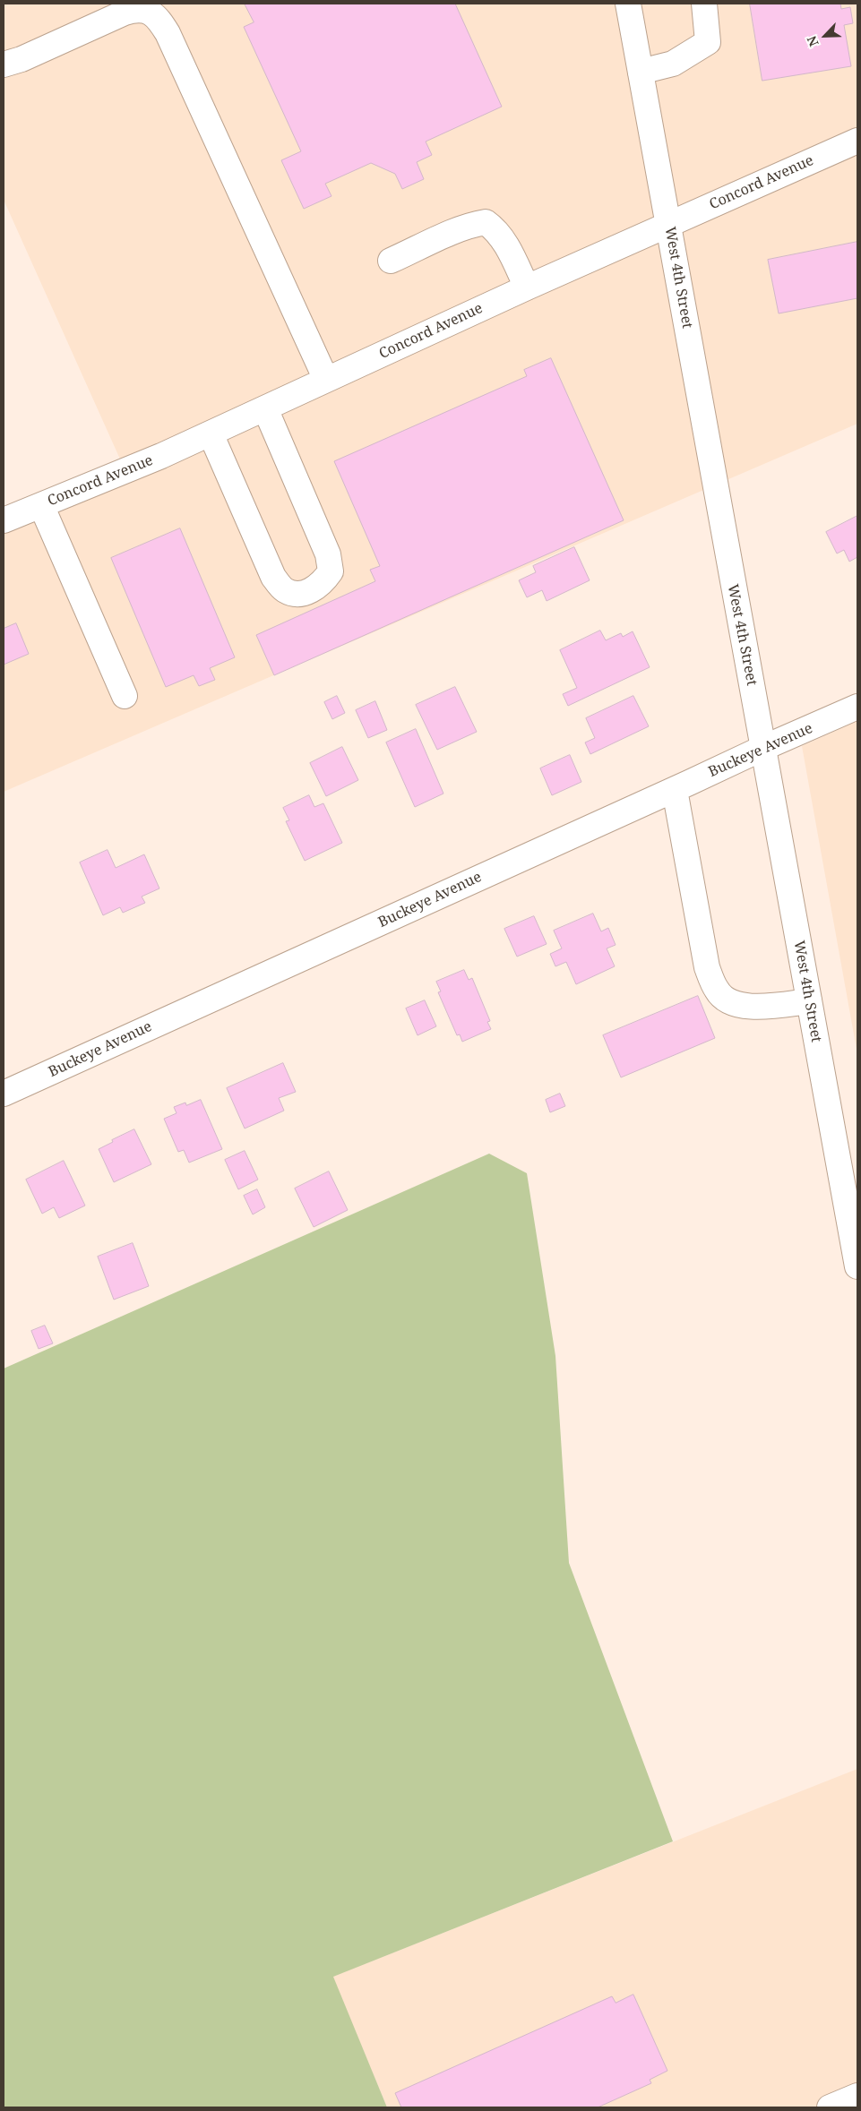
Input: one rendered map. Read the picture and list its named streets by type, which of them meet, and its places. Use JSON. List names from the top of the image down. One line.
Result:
{"streets":{"main road":["Concord Avenue","West 4th Street","Buckeye Avenue"]},"crossings":[["Concord Avenue","West 4th Street"],["West 4th Street","Buckeye Avenue"]],"north":"bottom left"}
